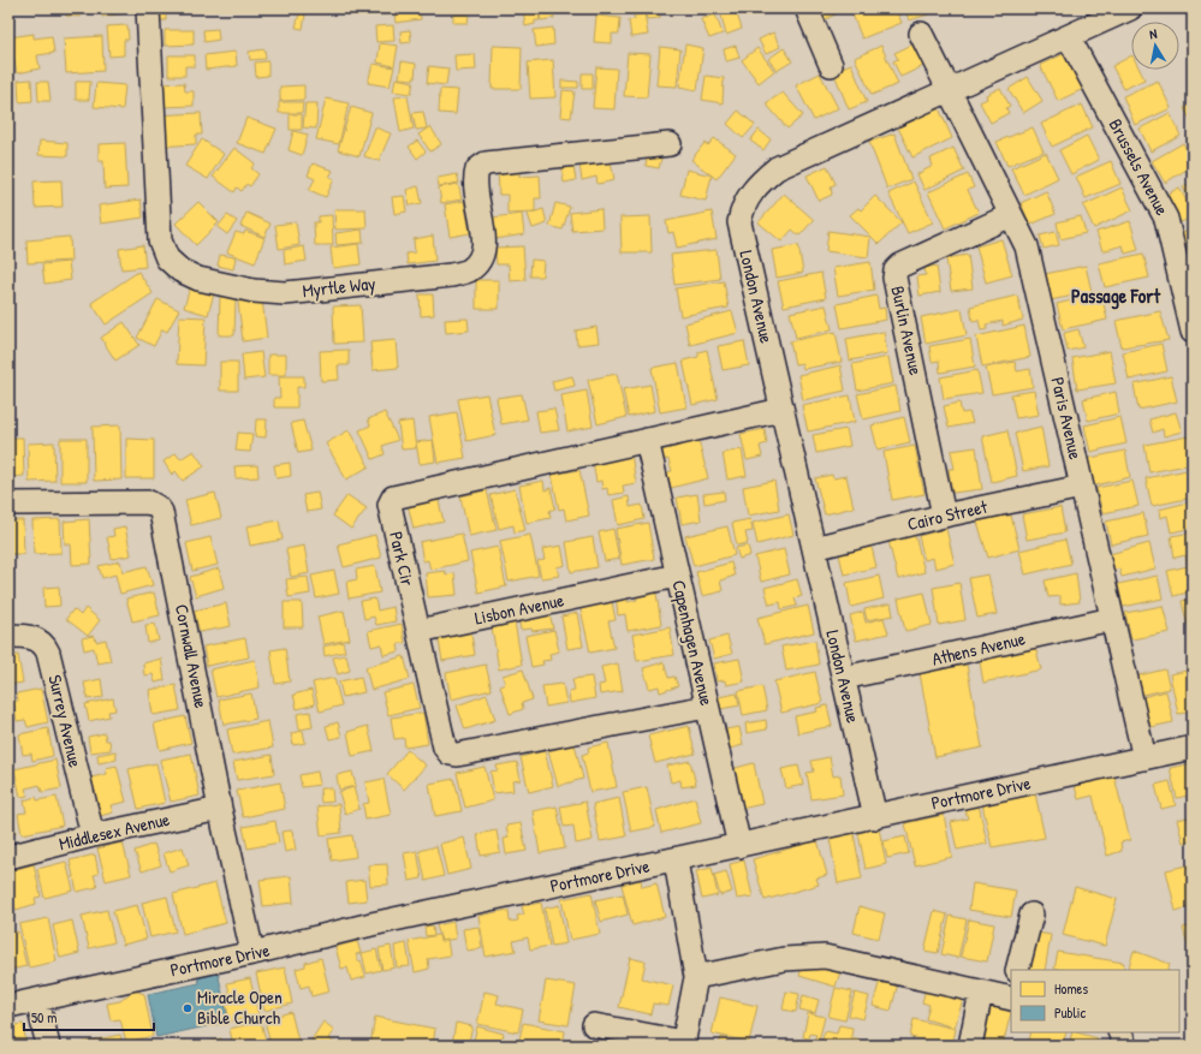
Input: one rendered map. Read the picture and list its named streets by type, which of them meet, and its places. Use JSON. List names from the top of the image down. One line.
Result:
{"streets":{"street":["Brussels Avenue","Myrtle Way","London Avenue","Burlin Avenue","Paris Avenue","Cairo Street","Park Cir","Lisbon Avenue","Capenhagen Avenue","Athens Avenue","Cornwall Avenue","Surrey Avenue","Portmore Drive","Middlesex Avenue"]},"crossings":[["Brussels Avenue","London Avenue"],["London Avenue","Paris Avenue"],["London Avenue","Cairo Street"],["London Avenue","Park Cir"],["London Avenue","Athens Avenue"],["London Avenue","Portmore Drive"],["Burlin Avenue","Paris Avenue"],["Burlin Avenue","Cairo Street"],["Paris Avenue","Cairo Street"],["Paris Avenue","Athens Avenue"],["Paris Avenue","Portmore Drive"],["Park Cir","Lisbon Avenue"],["Park Cir","Capenhagen Avenue"],["Lisbon Avenue","Capenhagen Avenue"],["Capenhagen Avenue","Portmore Drive"],["Cornwall Avenue","Portmore Drive"],["Cornwall Avenue","Middlesex Avenue"],["Surrey Avenue","Middlesex Avenue"]],"districts":["Passage Fort"],"places":["Miracle Open Bible Church"],"legend":["Homes","Public"],"scale_bar":"50 m","north":"top"}
